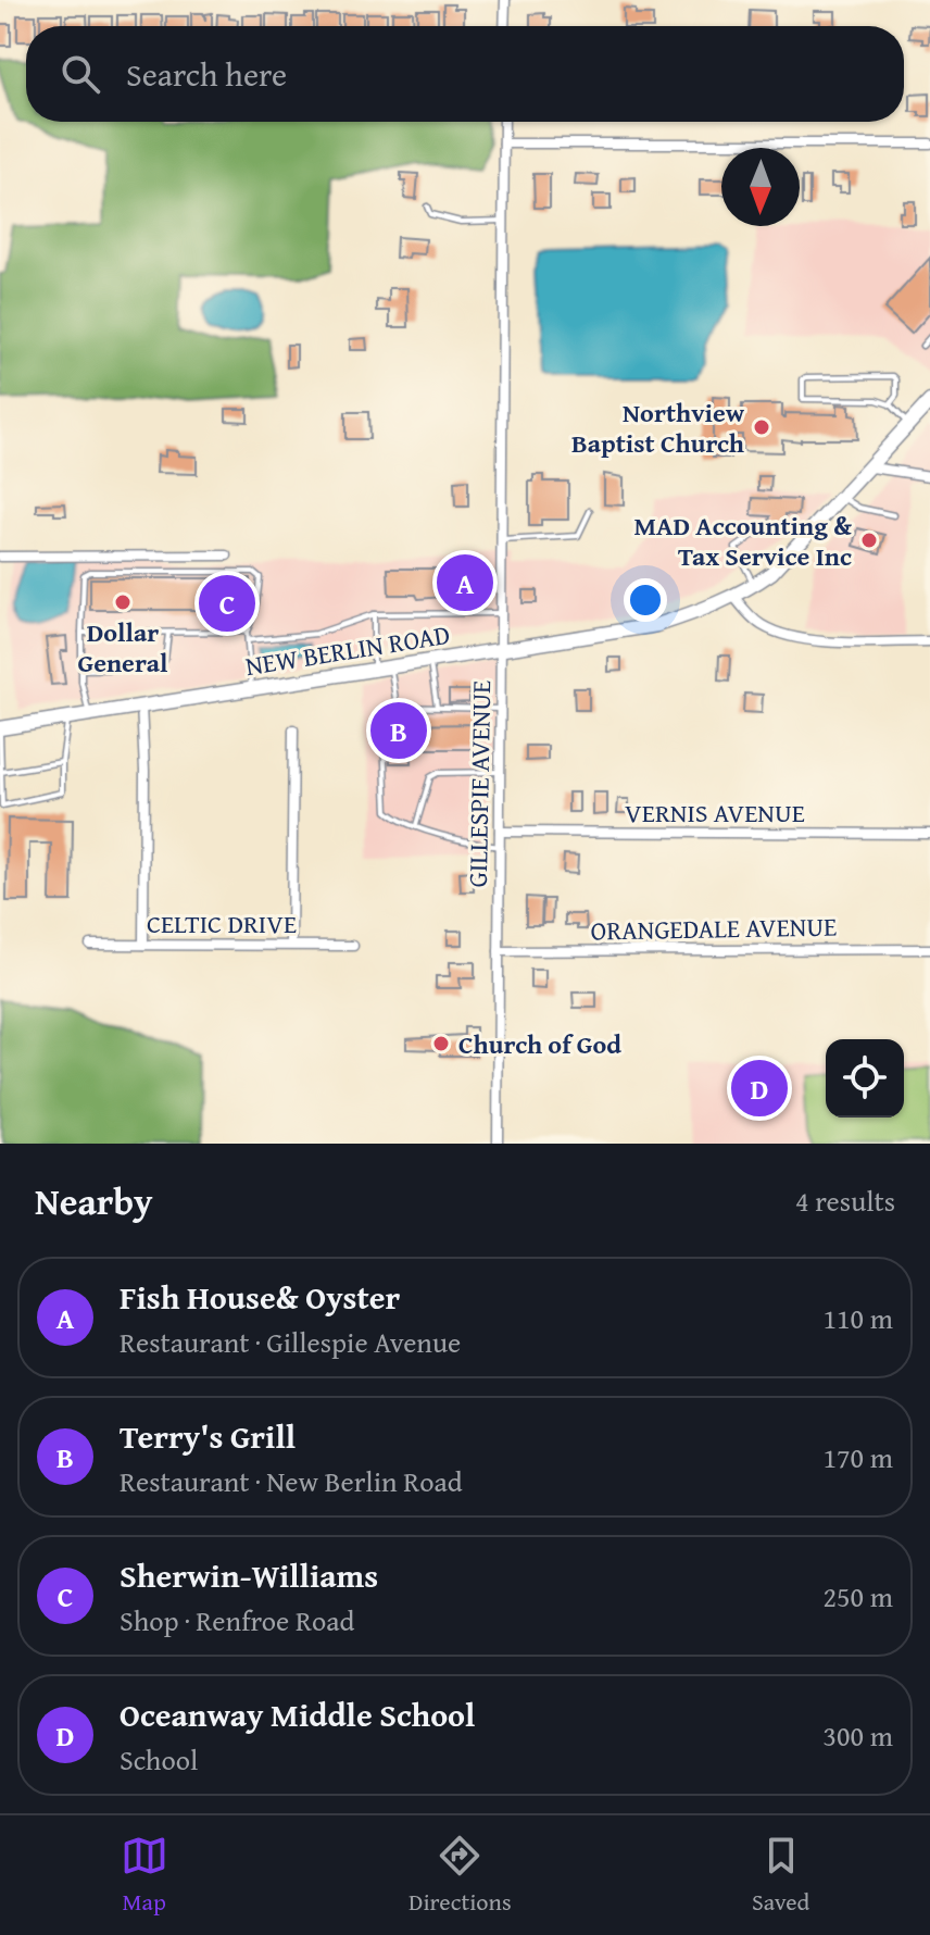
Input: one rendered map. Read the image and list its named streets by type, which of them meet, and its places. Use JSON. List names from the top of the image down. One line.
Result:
{"streets":{"street":["NEW BERLIN ROAD","GILLESPIE AVENUE","VERNIS AVENUE","CELTIC DRIVE","ORANGEDALE AVENUE"]},"crossings":[["NEW BERLIN ROAD","GILLESPIE AVENUE"],["GILLESPIE AVENUE","VERNIS AVENUE"],["GILLESPIE AVENUE","ORANGEDALE AVENUE"]],"places":["Northview Baptist Church","MAD Accounting & Tax Service Inc","Dollar General","Church of God"],"north":"bottom","page":{"search":"Search here","pins":["A","C","B","D"],"heading":["Nearby","4 results"],"list":[{"mark":"A","name":"Fish House& Oyster","note":"Restaurant · Gillespie Avenue","value":"110 m"},{"mark":"B","name":"Terry's Grill","note":"Restaurant · New Berlin Road","value":"170 m"},{"mark":"C","name":"Sherwin-Williams","note":"Shop · Renfroe Road","value":"250 m"},{"mark":"D","name":"Oceanway Middle School","note":"School","value":"300 m"}],"nav":["Map","Directions","Saved"]}}
